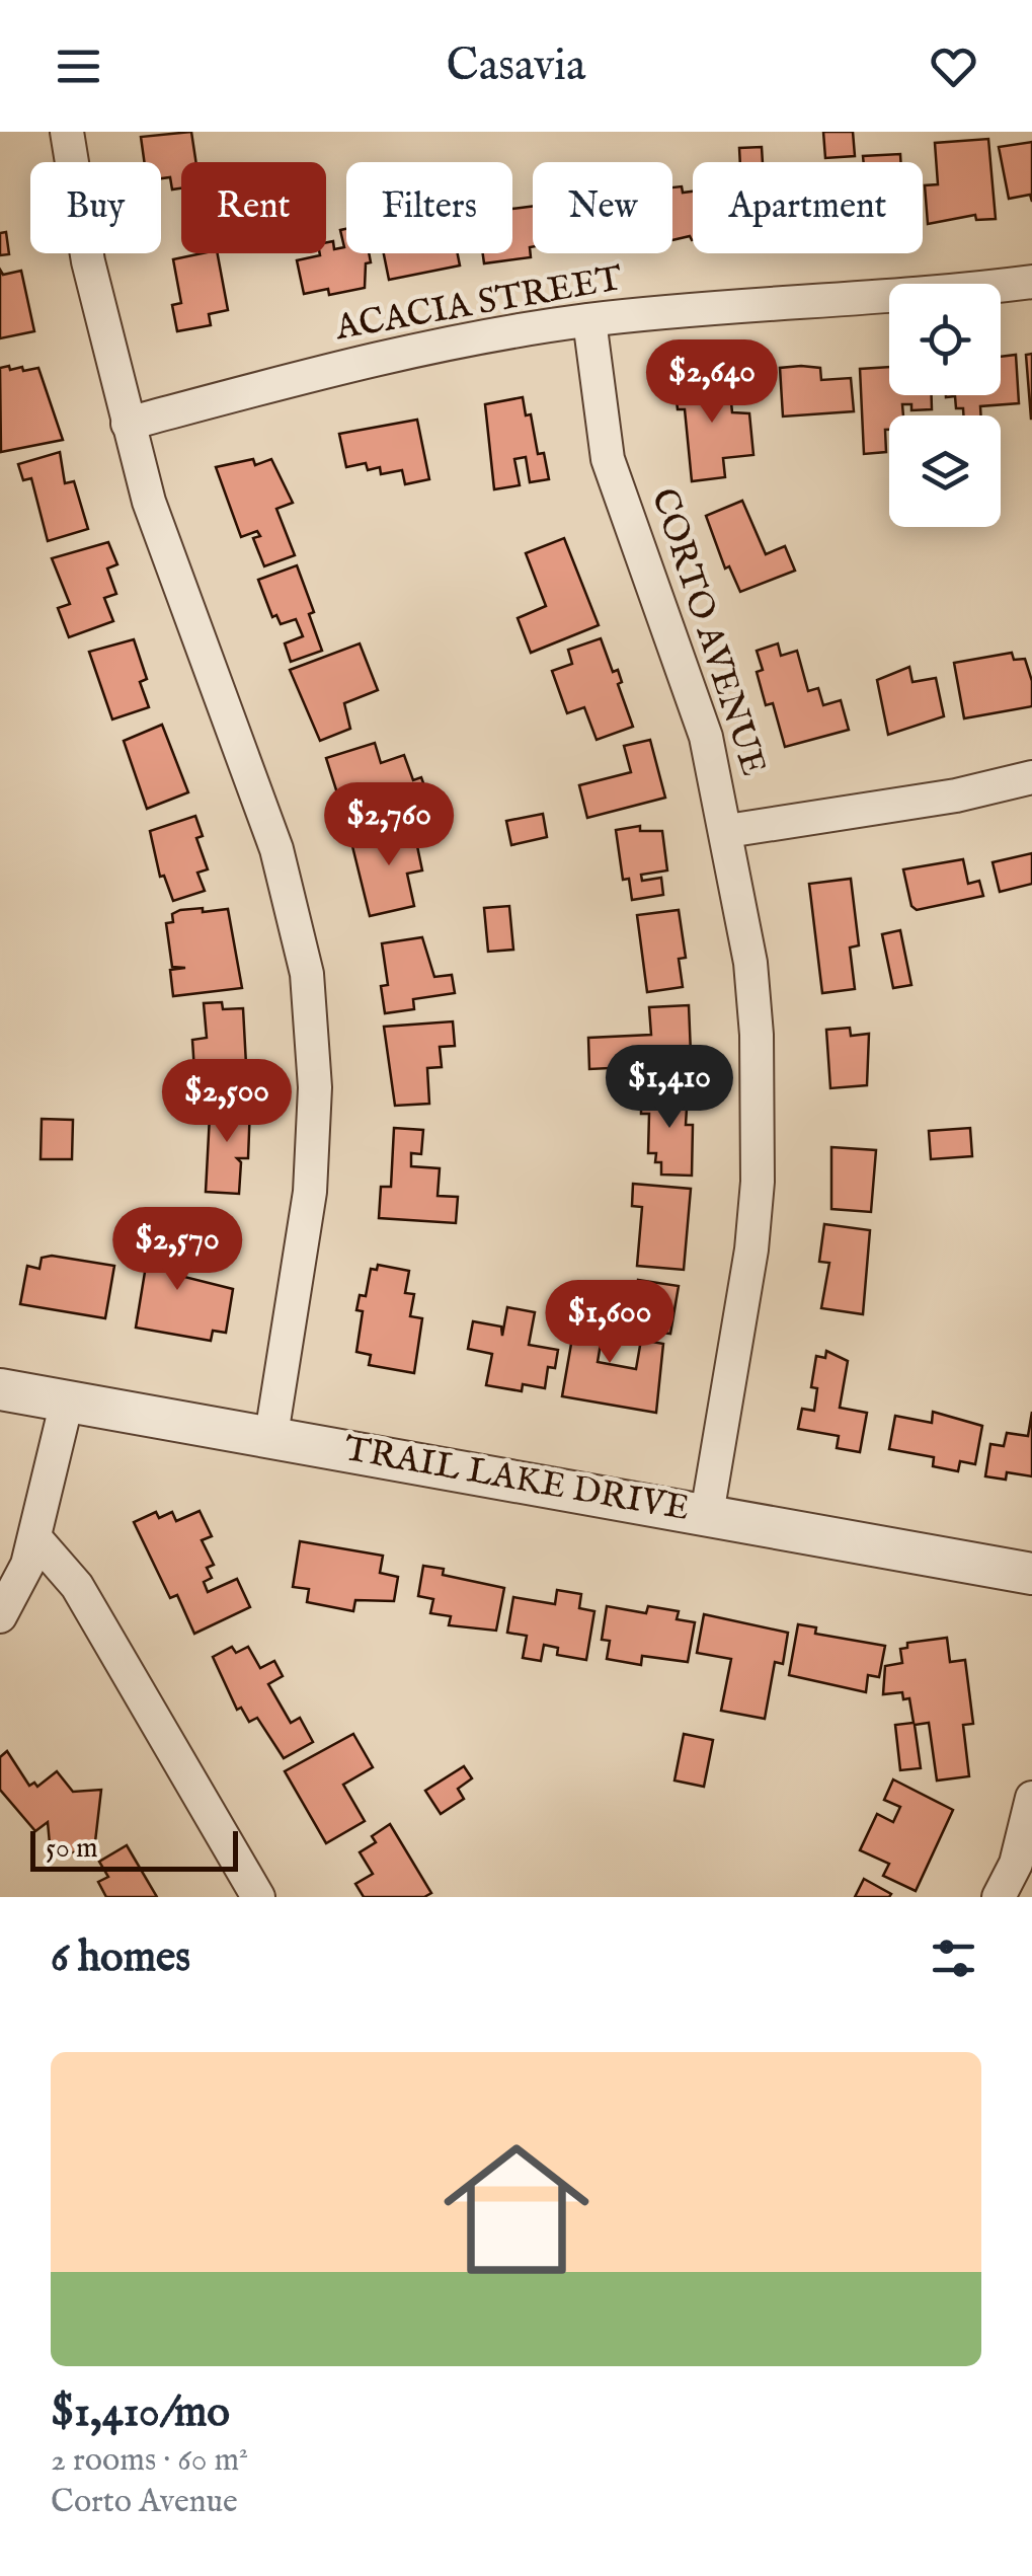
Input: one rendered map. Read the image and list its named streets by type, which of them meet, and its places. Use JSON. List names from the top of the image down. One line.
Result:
{"streets":{"street":["ACACIA STREET","CORTO AVENUE","TRAIL LAKE DRIVE"]},"crossings":[["ACACIA STREET","CORTO AVENUE"],["CORTO AVENUE","TRAIL LAKE DRIVE"]],"scale_bar":"50 m","page":{"header":"Casavia","chip":["Buy","Rent","Filters","New","Apartment"],"price":["$2,640","$2,760","$1,410","$2,500","$2,570","$1,600"],"scale":"50 m","heading":"6 homes","list":[{"name":"$1,410/mo","note":"2 rooms · 60 m² · Corto Avenue"}]}}
